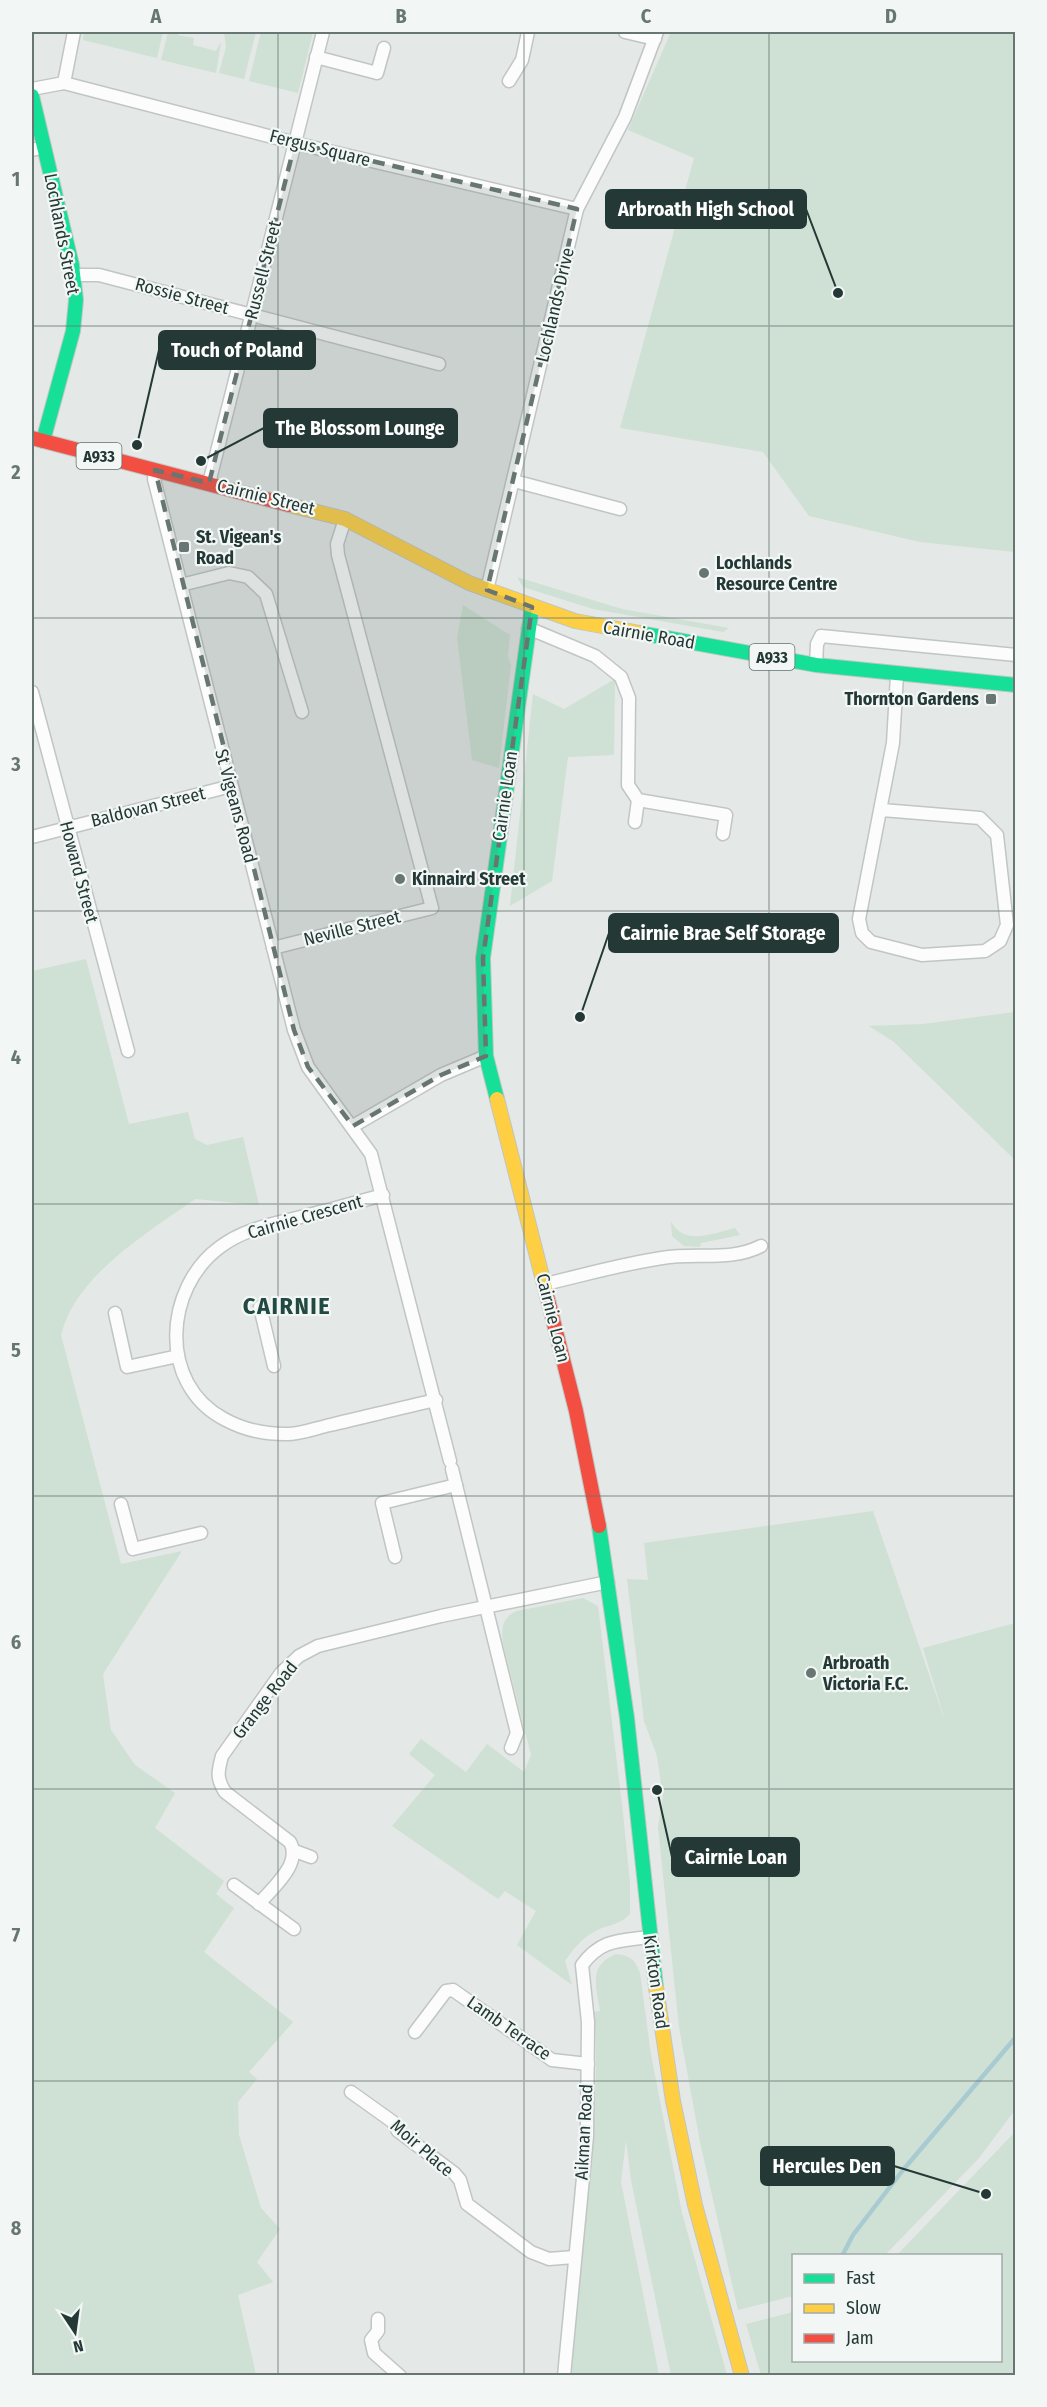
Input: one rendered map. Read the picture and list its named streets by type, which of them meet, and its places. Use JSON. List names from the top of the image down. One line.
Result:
{"streets":{"street":["Fergus Square","Lochlands Street","Russell Street","Rossie Street","Lochlands Drive","A933","Cairnie Street","Cairnie Road","Cairnie Loan","St Vigeans Road","Baldovan Street","Howard Street","Neville Street","Cairnie Crescent","Grange Road","Kirkton Road","Lamb Terrace","Aikman Road","Moir Place"]},"crossings":[["Fergus Square","Russell Street"],["Fergus Square","Lochlands Drive"],["Lochlands Street","Rossie Street"],["Lochlands Street","Cairnie Street"],["Russell Street","Rossie Street"],["Russell Street","Cairnie Street"],["Lochlands Drive","Cairnie Street"],["Lochlands Drive","Cairnie Road"],["Cairnie Street","Cairnie Road"],["Cairnie Street","St Vigeans Road"],["Cairnie Street","Neville Street"],["Cairnie Road","Cairnie Loan"],["Cairnie Loan","Grange Road"],["Cairnie Loan","Kirkton Road"],["St Vigeans Road","Baldovan Street"],["St Vigeans Road","Neville Street"],["Baldovan Street","Howard Street"],["Grange Road","Kirkton Road"],["Kirkton Road","Aikman Road"],["Lamb Terrace","Aikman Road"],["Aikman Road","Moir Place"]],"districts":["CAIRNIE"],"places":{"other":["Arbroath High School","Touch of Poland","The Blossom Lounge","Lochlands Resource Centre","Kinnaird Street","Cairnie Brae Self Storage","Arbroath Victoria F.C.","Cairnie Loan","Hercules Den"],"transit":["St. Vigean's Road","Thornton Gardens"]},"legend":["Fast","Slow","Jam"],"north":"bottom","grid":{"columns":["A","B","C","D"],"rows":["1","2","3","4","5","6","7","8"]}}
